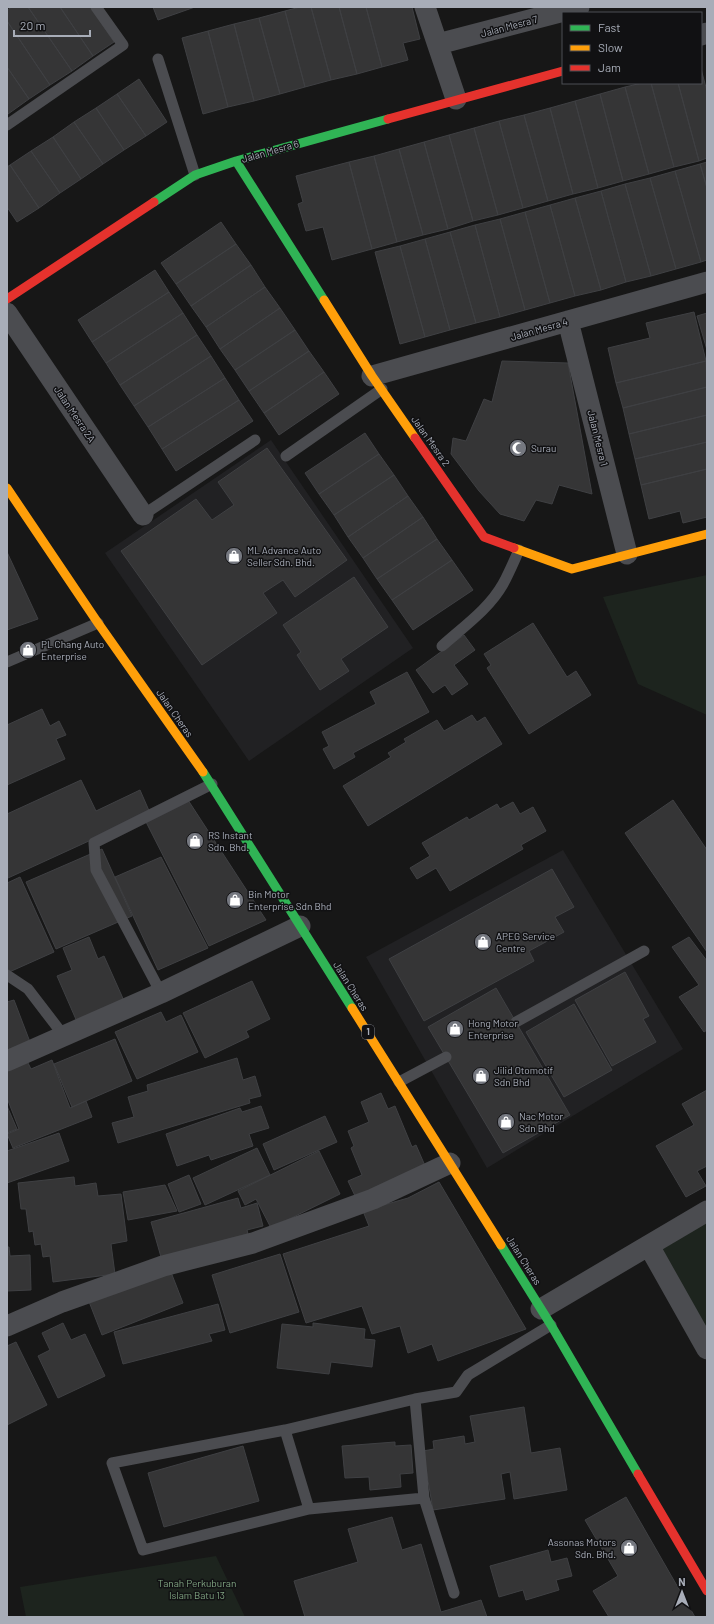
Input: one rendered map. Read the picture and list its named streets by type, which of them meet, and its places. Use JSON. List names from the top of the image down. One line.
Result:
{"streets":{"main road":["Jalan Mesra 6","Jalan Mesra 2","Jalan Cheras","1"],"street":["Jalan Mesra 7","Jalan Mesra 4","Jalan Mesra 2A","Jalan Mesra 1"]},"crossings":[["Jalan Mesra 6","Jalan Mesra 2"],["Jalan Mesra 4","Jalan Mesra 1"],["Jalan Mesra 4","Jalan Mesra 2"],["Jalan Mesra 1","Jalan Mesra 2"]],"parks":["Tanah Perkuburan Islam Batu 13"],"places":{"mosque":["Surau"],"shop":["ML Advance Auto Seller Sdn. Bhd.","PL Chang Auto Enterprise","RS Instant Sdn. Bhd.","Bin Motor Enterprise Sdn Bhd","APEG Service Centre","Hong Motor Enterprise","Jilid Otomotif Sdn Bhd","Nac Motor Sdn Bhd","Assonas Motors Sdn. Bhd."]},"legend":["Fast","Slow","Jam"],"scale_bar":"20 m","north":"top"}
